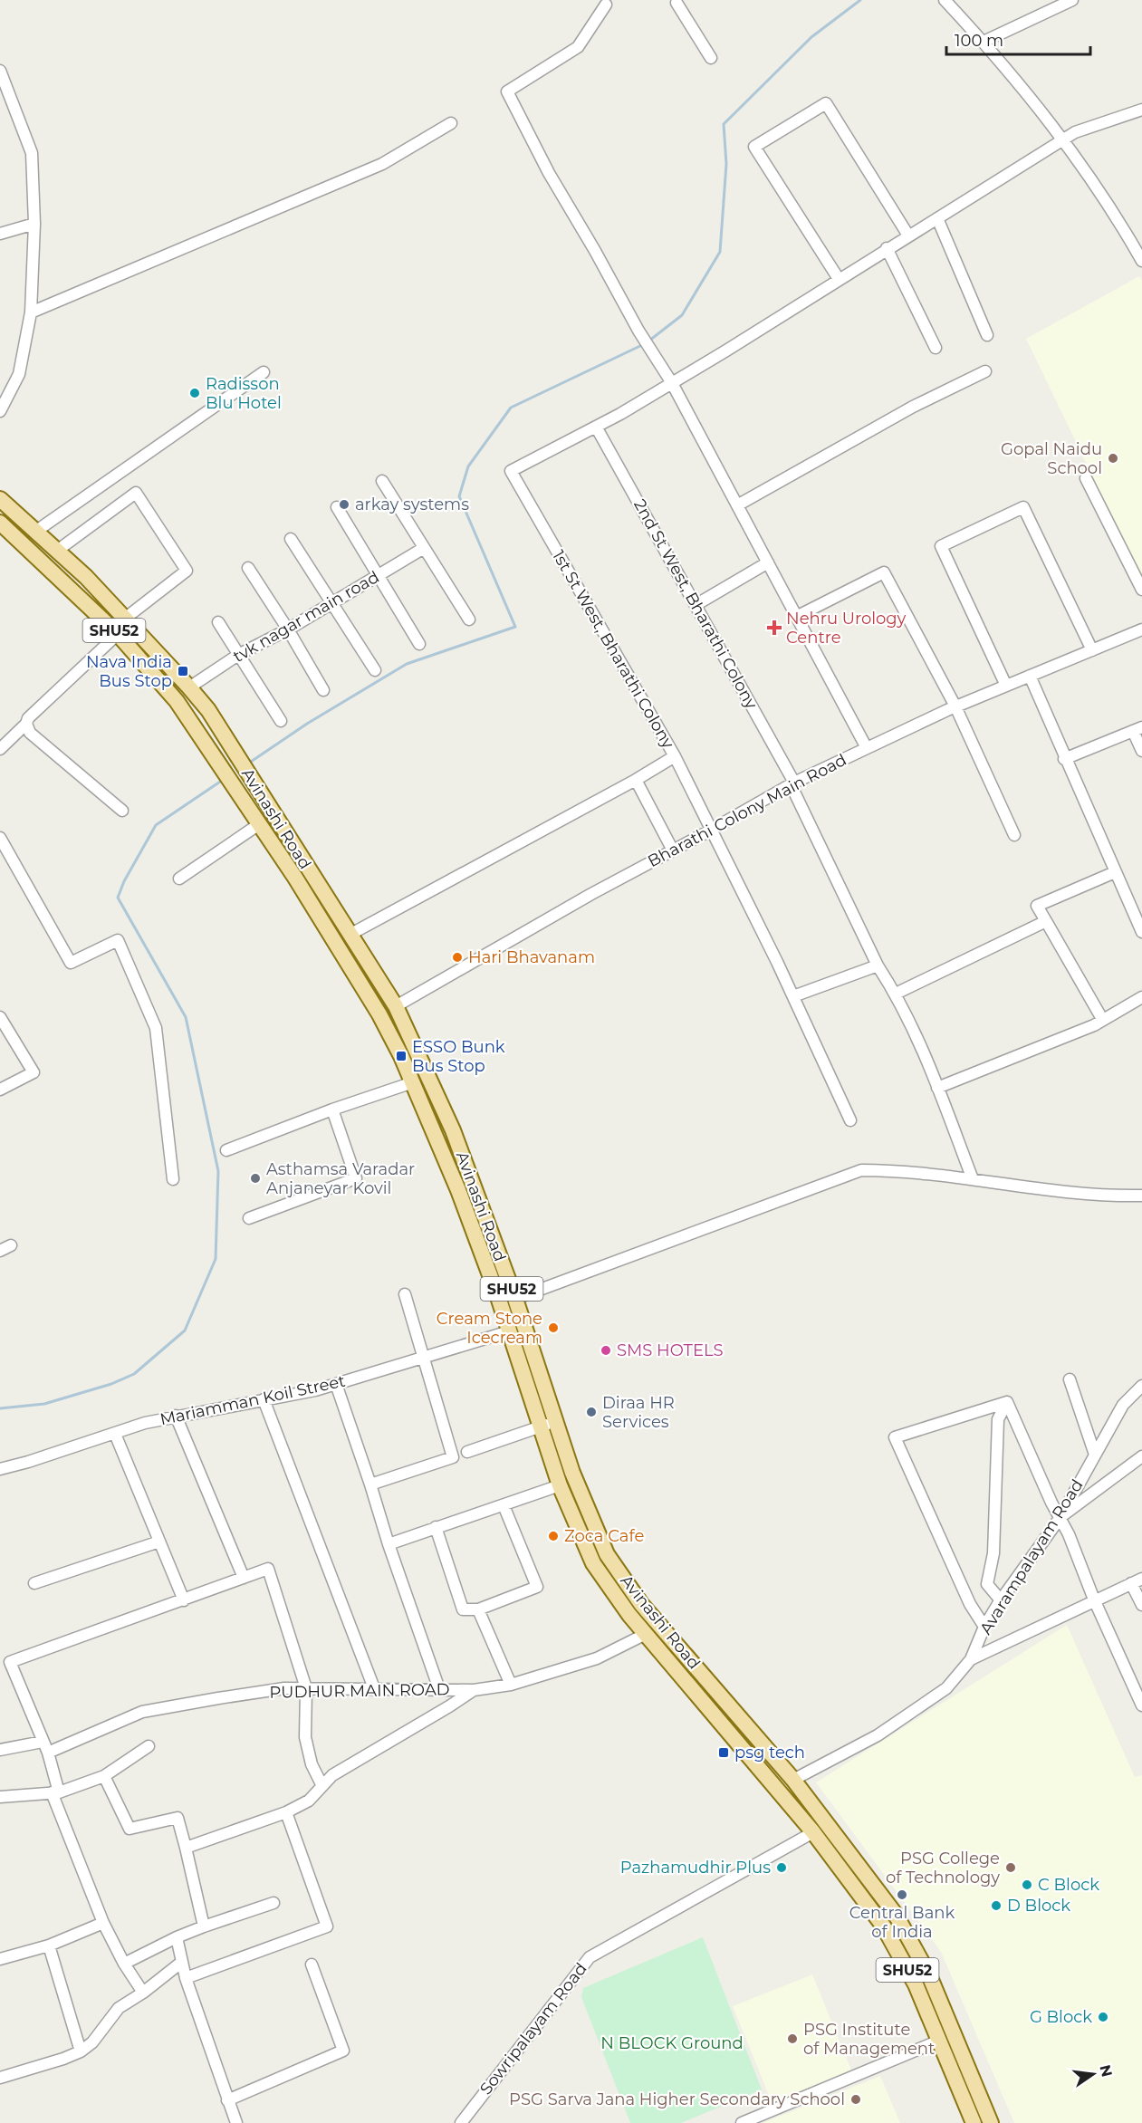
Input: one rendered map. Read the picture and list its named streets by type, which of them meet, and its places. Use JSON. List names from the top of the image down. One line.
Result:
{"streets":{"main road":["SHU52","Avinashi Road"],"street":["2nd St West, Bharathi Colony","tvk nagar main road","1st St West, Bharathi Colony","Bharathi Colony Main Road","Mariamman Koil Street","Avarampalayam Road","PUDHUR MAIN ROAD","Sowripalayam Road"]},"crossings":[["2nd St West, Bharathi Colony","1st St West, Bharathi Colony"],["2nd St West, Bharathi Colony","Bharathi Colony Main Road"],["tvk nagar main road","Avinashi Road"],["SHU52","Avinashi Road"],["SHU52","Sowripalayam Road"],["1st St West, Bharathi Colony","Bharathi Colony Main Road"],["Bharathi Colony Main Road","Avinashi Road"],["Avinashi Road","Mariamman Koil Street"],["Avinashi Road","Avarampalayam Road"],["Avinashi Road","PUDHUR MAIN ROAD"],["Avinashi Road","Sowripalayam Road"]],"parks":["N BLOCK Ground"],"places":{"other":["Radisson Blu Hotel","Gopal Naidu School","arkay systems","Hari Bhavanam","Asthamsa Varadar Anjaneyar Kovil","Cream Stone Icecream","SMS HOTELS","Diraa HR Services","Zoca Cafe","Pazhamudhir Plus","PSG College of Technology","C Block","Central Bank of India","D Block","G Block","PSG Institute of Management","PSG Sarva Jana Higher Secondary School"],"health":["Nehru Urology Centre"],"transit":["Nava India Bus Stop","ESSO Bunk Bus Stop","psg tech"]},"scale_bar":"100 m","north":"right"}
